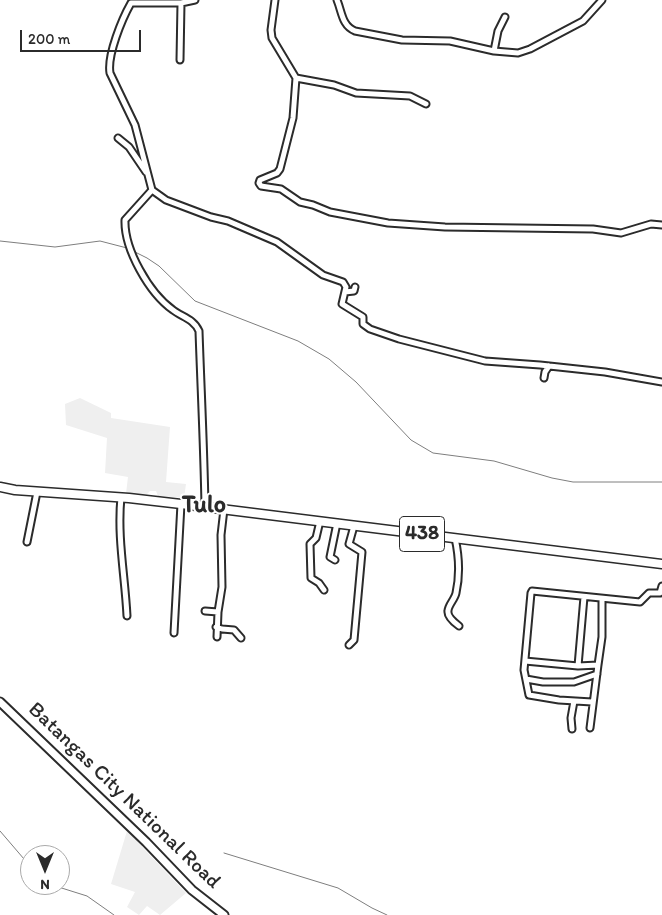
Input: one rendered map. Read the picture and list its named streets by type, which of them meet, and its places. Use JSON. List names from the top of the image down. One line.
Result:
{"streets":{"main road":["438"],"street":["Batangas City National Road"]},"districts":["Tulo"],"scale_bar":"200 m","north":"bottom"}
